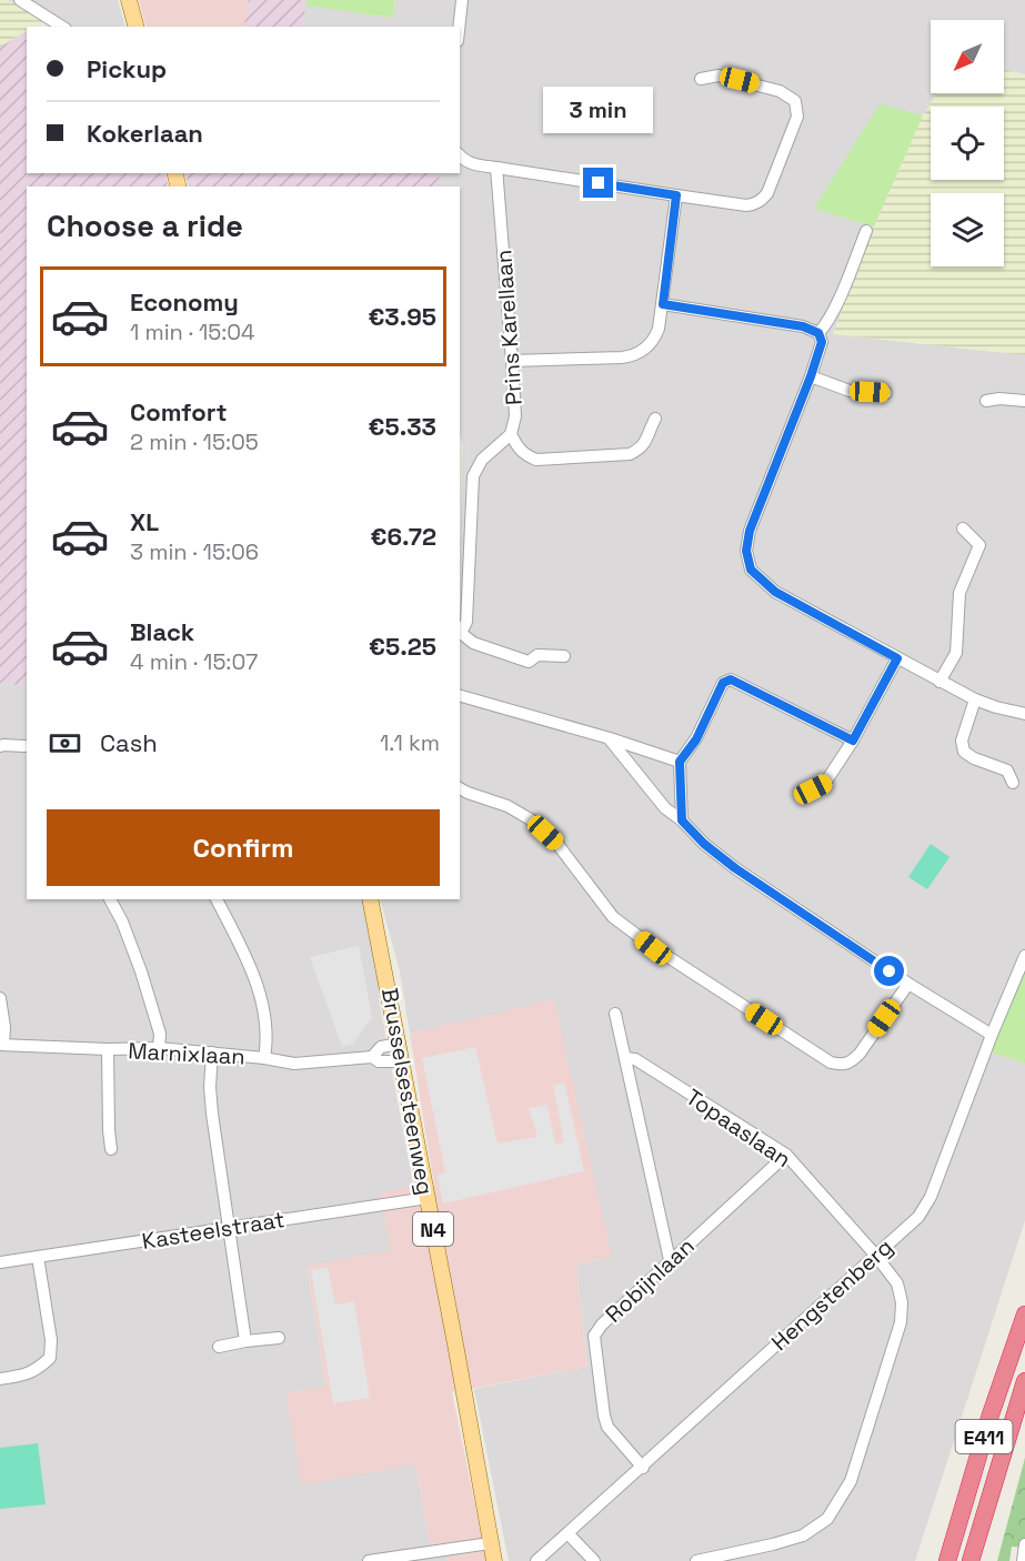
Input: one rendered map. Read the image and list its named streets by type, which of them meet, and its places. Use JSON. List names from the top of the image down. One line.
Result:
{"streets":{"highway":["E411"],"main road":["Brusselsesteenweg","N4"],"street":["Prins Karellaan","Marnixlaan","Topaaslaan","Kasteelstraat","Robijnlaan","Hengstenberg"]},"crossings":[["Marnixlaan","Brusselsesteenweg"],["Brusselsesteenweg","Kasteelstraat"],["Topaaslaan","Robijnlaan"],["Topaaslaan","Hengstenberg"],["Robijnlaan","Hengstenberg"]],"north":"bottom left","page":{"banner":["Pickup","Kokerlaan"],"bubble":"3 min","heading":"Choose a ride","list":[{"name":"Economy","note":"1 min · 15:04","value":"€3.95"},{"name":"Comfort","note":"2 min · 15:05","value":"€5.33"},{"name":"XL","note":"3 min · 15:06","value":"€6.72"},{"name":"Black","note":"4 min · 15:07","value":"€5.25"}],"pay":["Cash","1.1 km"],"buttons":"Confirm"}}
